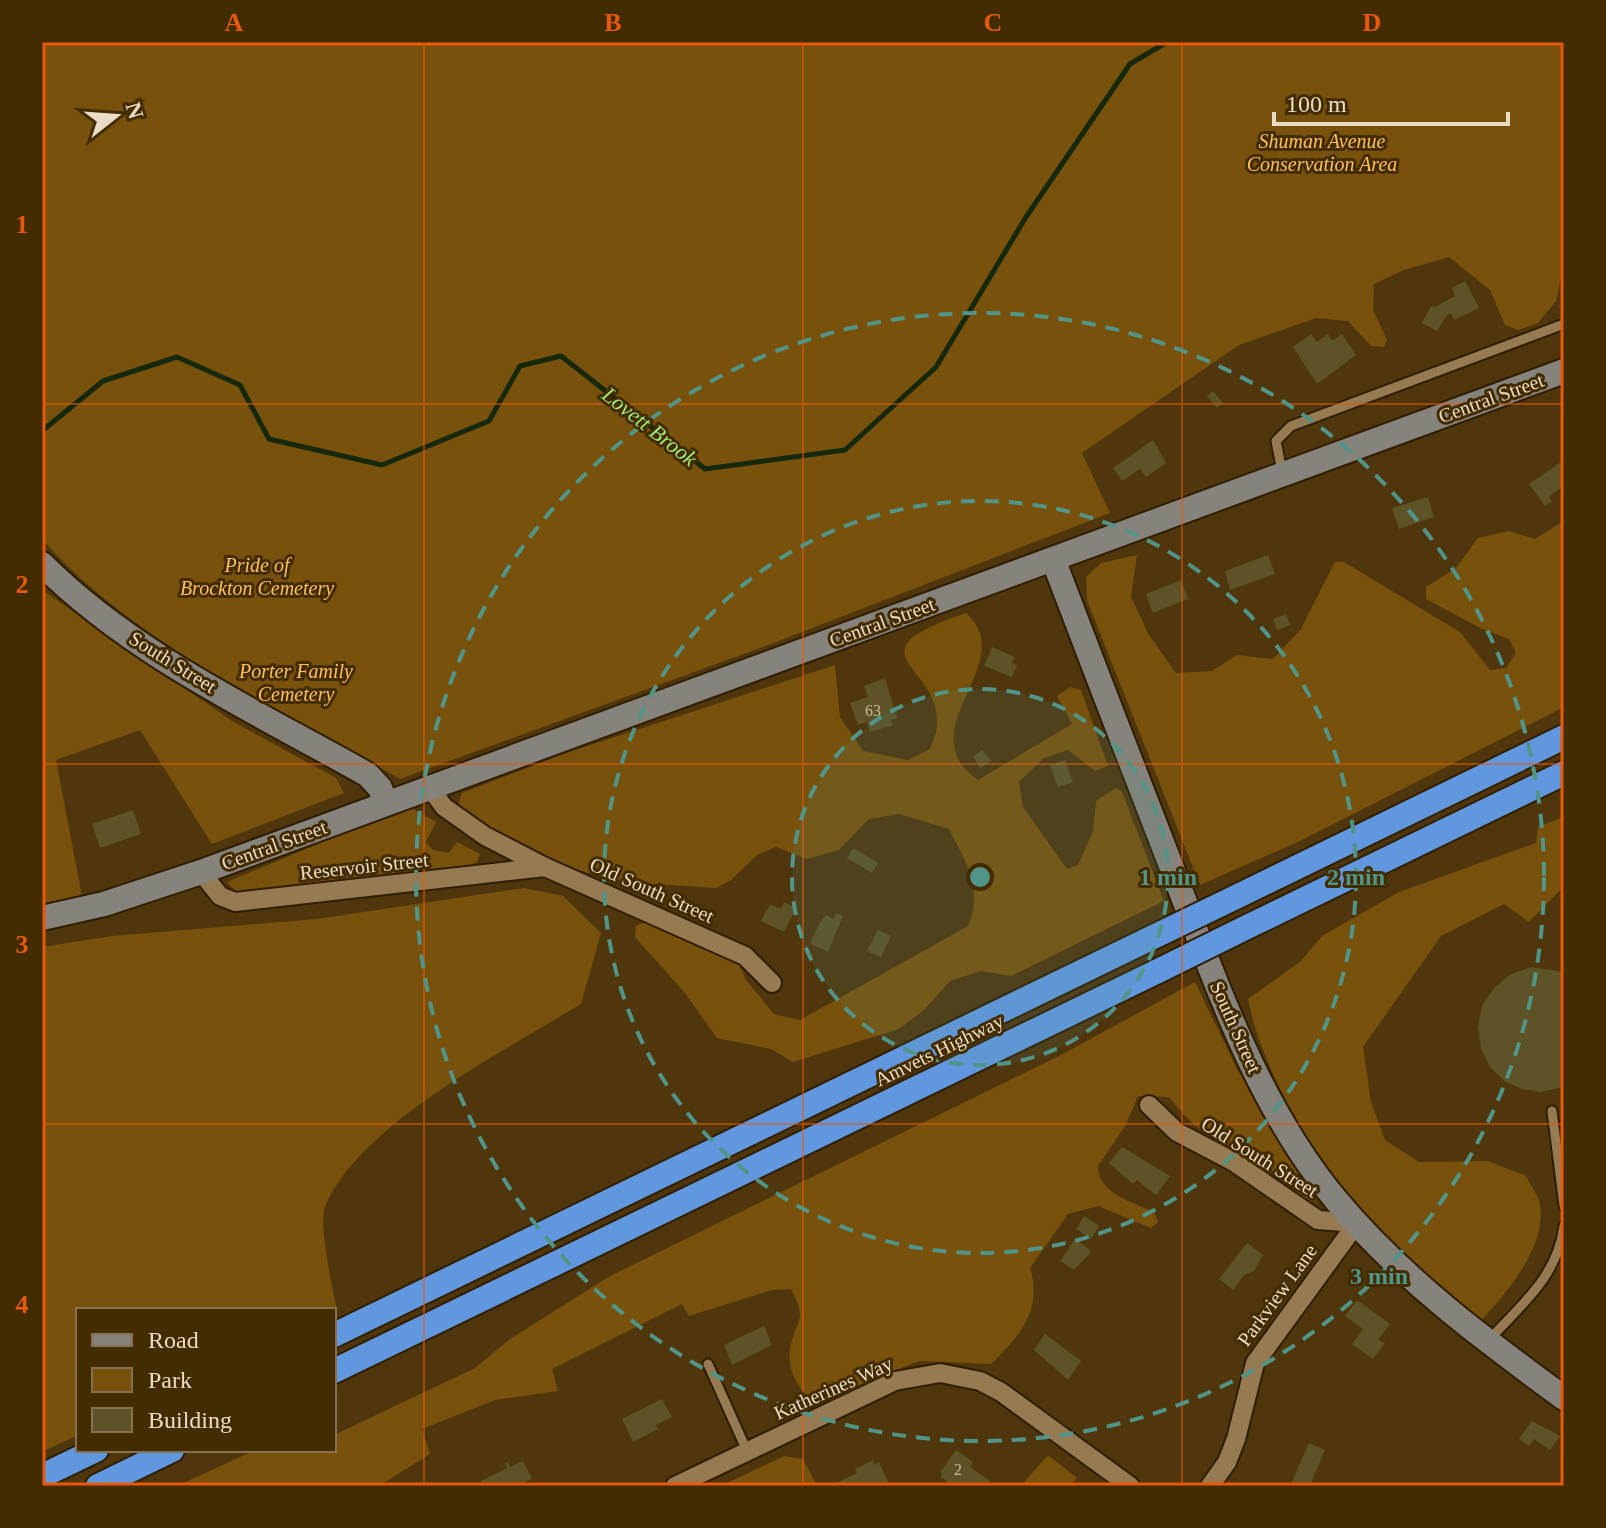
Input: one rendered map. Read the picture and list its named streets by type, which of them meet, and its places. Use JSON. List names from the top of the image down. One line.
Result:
{"streets":{"highway":["Amvets Highway"],"street":["Central Street","South Street","Reservoir Street","Old South Street","Parkview Lane","Katherines Way"]},"crossings":[["Central Street","South Street"],["Central Street","Reservoir Street"],["South Street","Old South Street"],["South Street","Parkview Lane"],["Reservoir Street","Old South Street"],["Old South Street","Parkview Lane"]],"water":["Lovett Brook"],"parks":["Shuman Avenue Conservation Area","Pride of Brockton Cemetery","Porter Family Cemetery"],"house_numbers":["63","2"],"legend":["Road","Park","Building"],"scale_bar":"100 m","north":"right","grid":{"columns":["A","B","C","D"],"rows":["1","2","3","4"]},"rings":["1 min","2 min","3 min"]}
